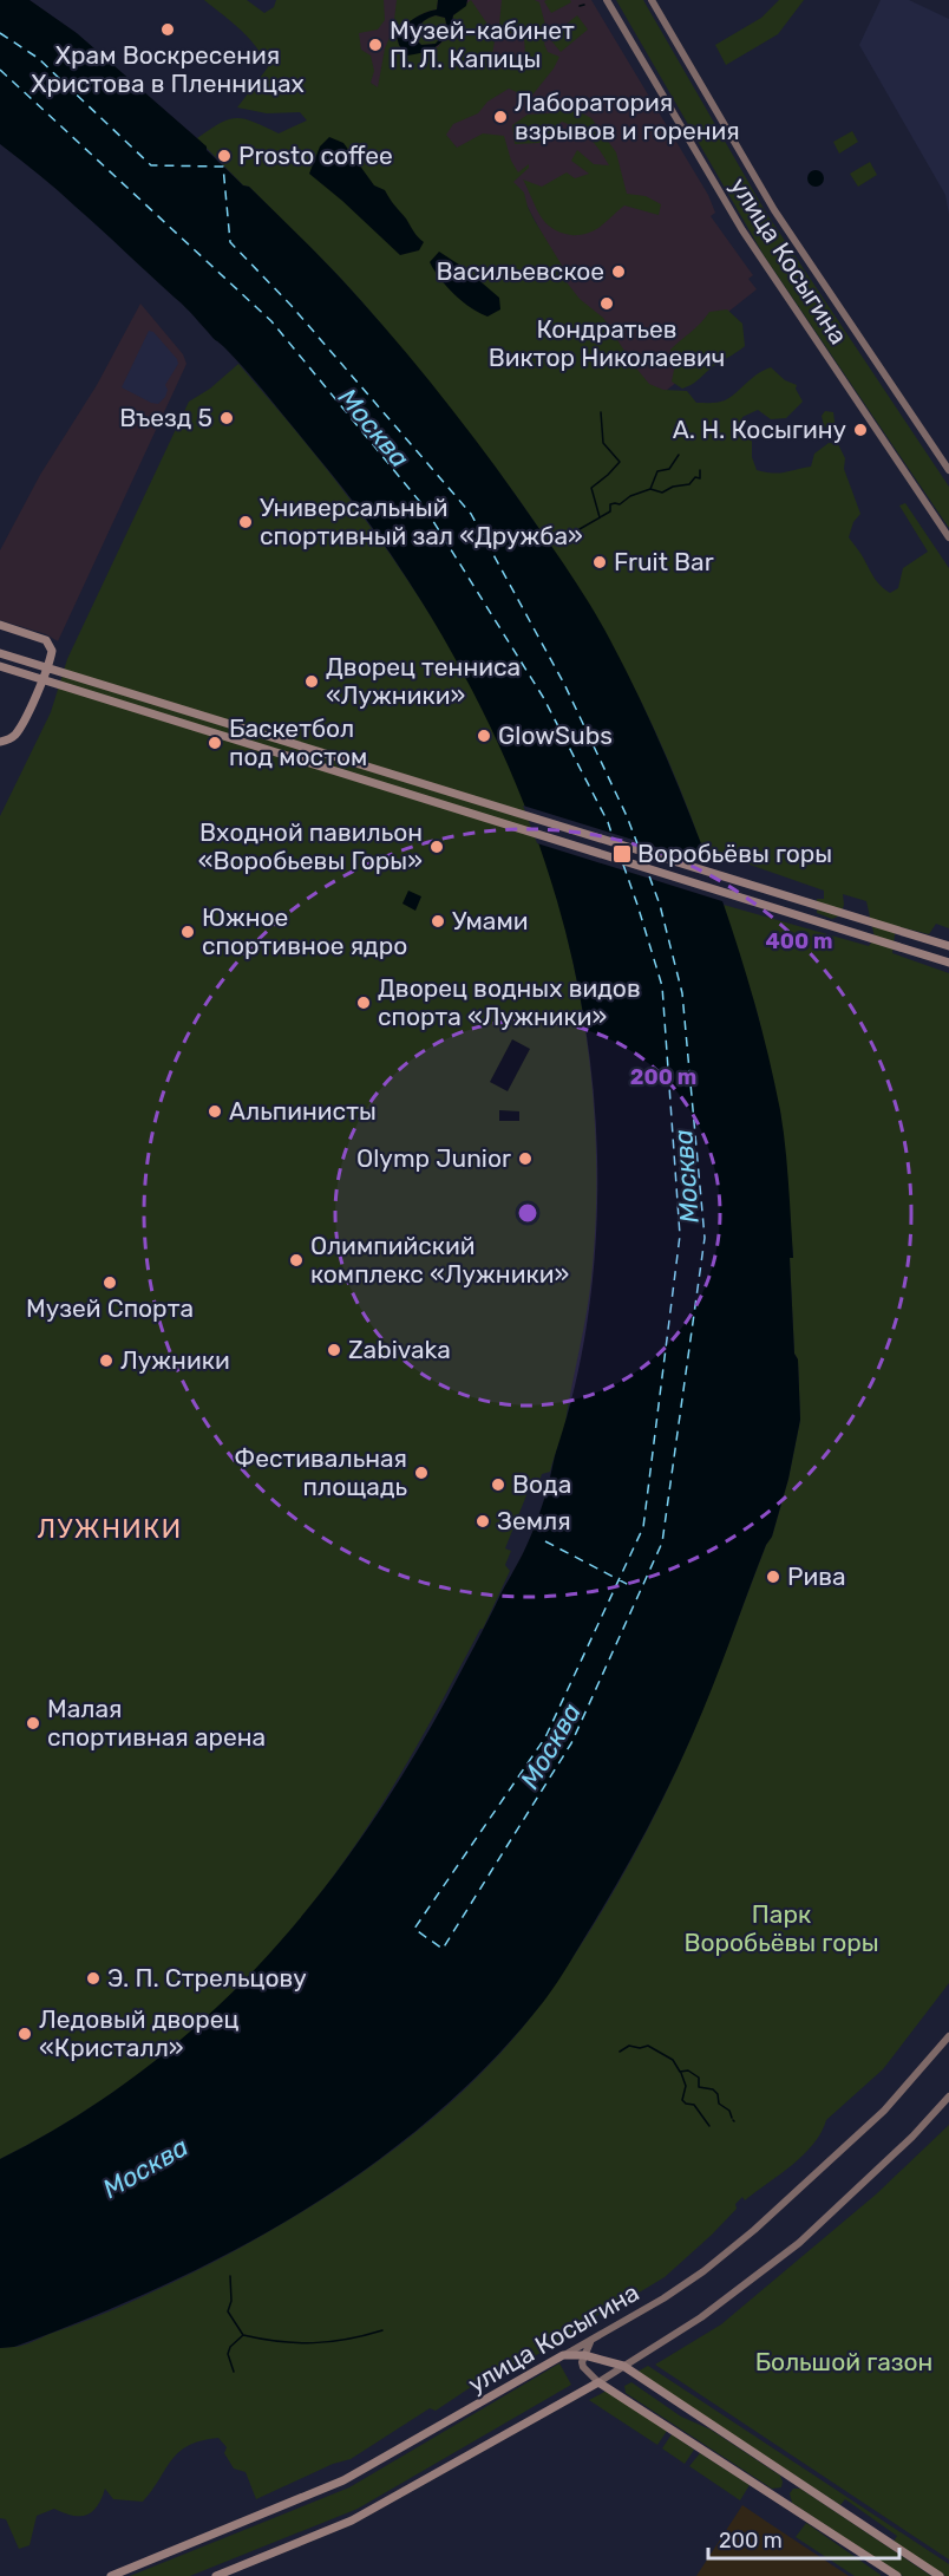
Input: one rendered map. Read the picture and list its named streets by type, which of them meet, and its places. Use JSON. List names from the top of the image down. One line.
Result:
{"streets":{"main road":["улица Косыгина"]},"districts":["ЛУЖНИКИ"],"water":["Москва"],"parks":["Парк Воробьёвы горы","Большой газон"],"places":{"other":["Храм Воскресения Христова в Пленницах","Музей-кабинет П. Л. Капицы","Лаборатория взрывов и горения","Prosto coffee","Васильевское","Кондратьев Виктор Николаевич","Въезд 5","А. Н. Косыгину","Универсальный спортивный зал «Дружба»","Fruit Bar","Дворец тенниса «Лужники»","GlowSubs","Баскетбол под мостом","Входной павильон «Воробьевы Горы»","Умами","Южное спортивное ядро","Дворец водных видов спорта «Лужники»","Альпинисты","Olymp Junior","Олимпийский комплекс «Лужники»","Музей Спорта","Zabivaka","Лужники","Фестивальная площадь","Вода","Земля","Рива","Малая спортивная арена","Э. П. Стрельцову","Ледовый дворец «Кристалл»"],"transit":["Воробьёвы горы"]},"scale_bar":"200 m","rings":["400 m","200 m"]}
